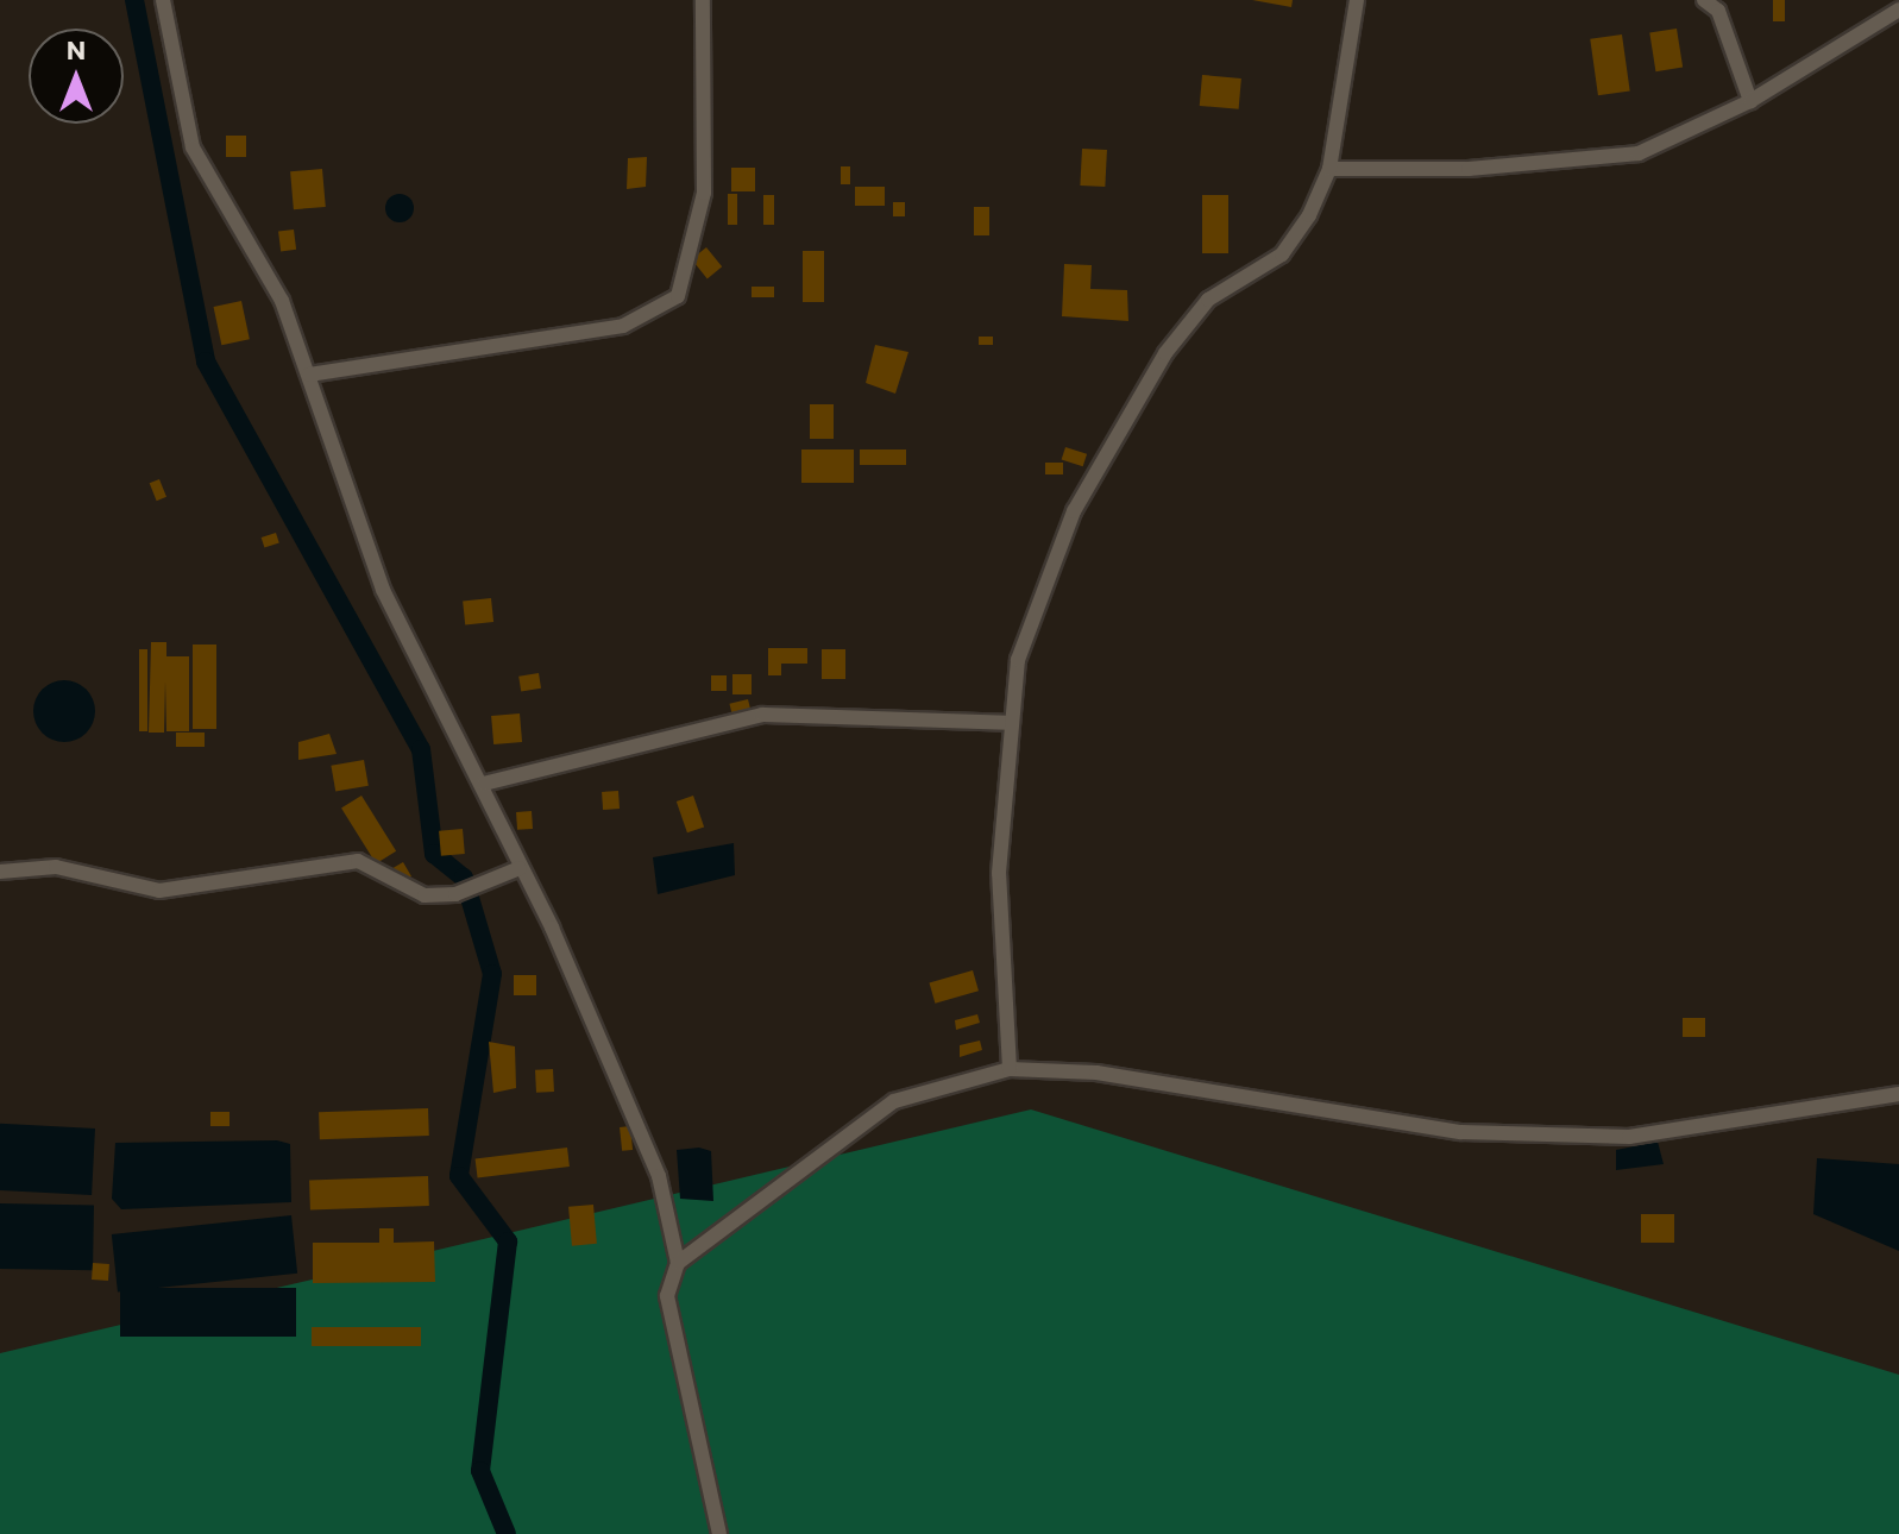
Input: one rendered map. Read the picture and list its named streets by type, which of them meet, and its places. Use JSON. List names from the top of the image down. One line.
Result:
{"north":"top"}
